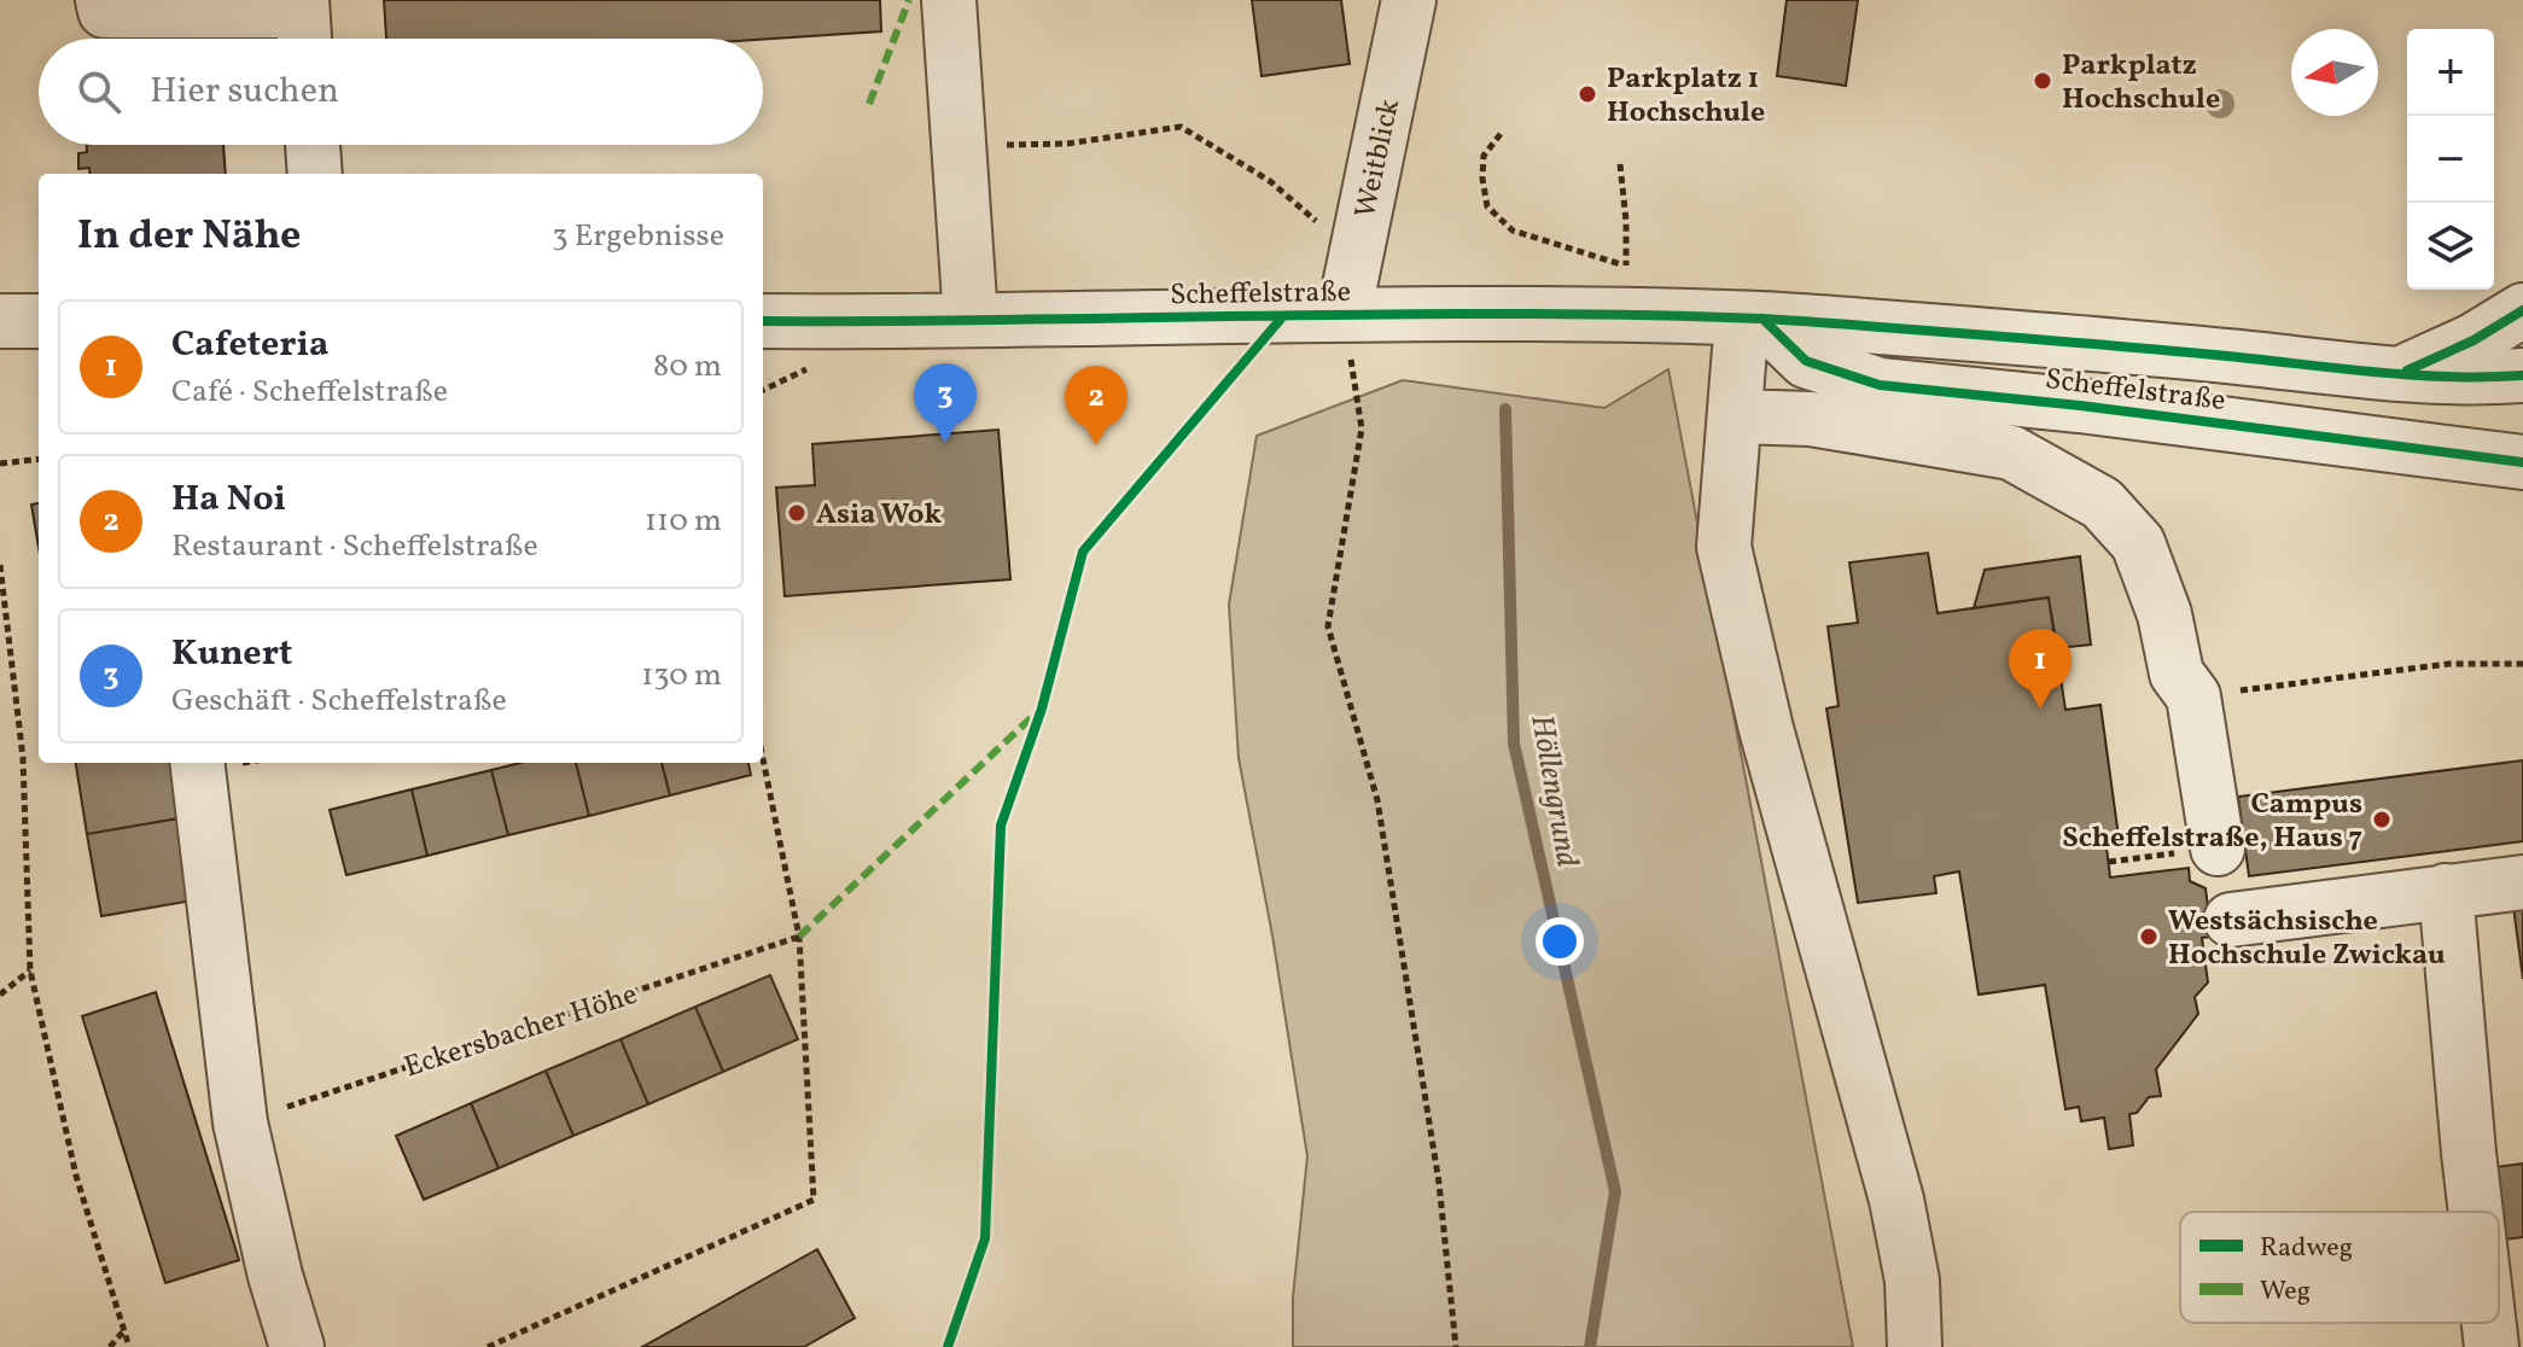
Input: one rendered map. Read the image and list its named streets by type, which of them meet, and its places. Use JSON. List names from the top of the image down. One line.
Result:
{"streets":{"street":["Weitblick","Scheffelstraße"],"path":["Eckersbacher Höhe"]},"crossings":[["Weitblick","Scheffelstraße"]],"water":["Höllengrund"],"places":["Parkplatz Hochschule","Parkplatz 1 Hochschule","Asia Wok","Campus Scheffelstraße, Haus 7","Westsächsische Hochschule Zwickau"],"legend":["Radweg","Weg"],"north":"left","page":{"map_buttons":["+","−"],"search":"Hier suchen","heading":["In der Nähe","3 Ergebnisse"],"list":[{"mark":"1","name":"Cafeteria","note":"Café · Scheffelstraße","value":"80 m"},{"mark":"2","name":"Ha Noi","note":"Restaurant · Scheffelstraße","value":"110 m"},{"mark":"3","name":"Kunert","note":"Geschäft · Scheffelstraße","value":"130 m"}],"pins":["3","2","1"]}}
